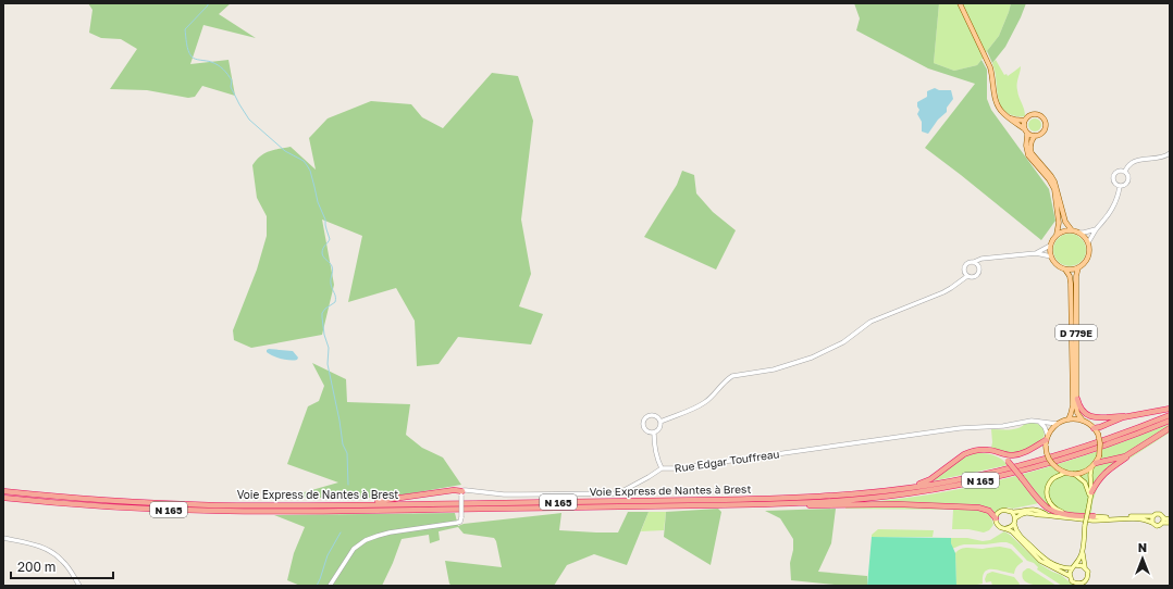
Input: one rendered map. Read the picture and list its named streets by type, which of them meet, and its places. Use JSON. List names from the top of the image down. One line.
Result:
{"streets":{"highway":["N 165","Voie Express de Nantes à Brest"],"main road":["D 779E"],"street":["Rue Edgar Touffreau"]},"crossings":[["D 779E","Rue Edgar Touffreau"]],"scale_bar":"200 m","north":"top"}
